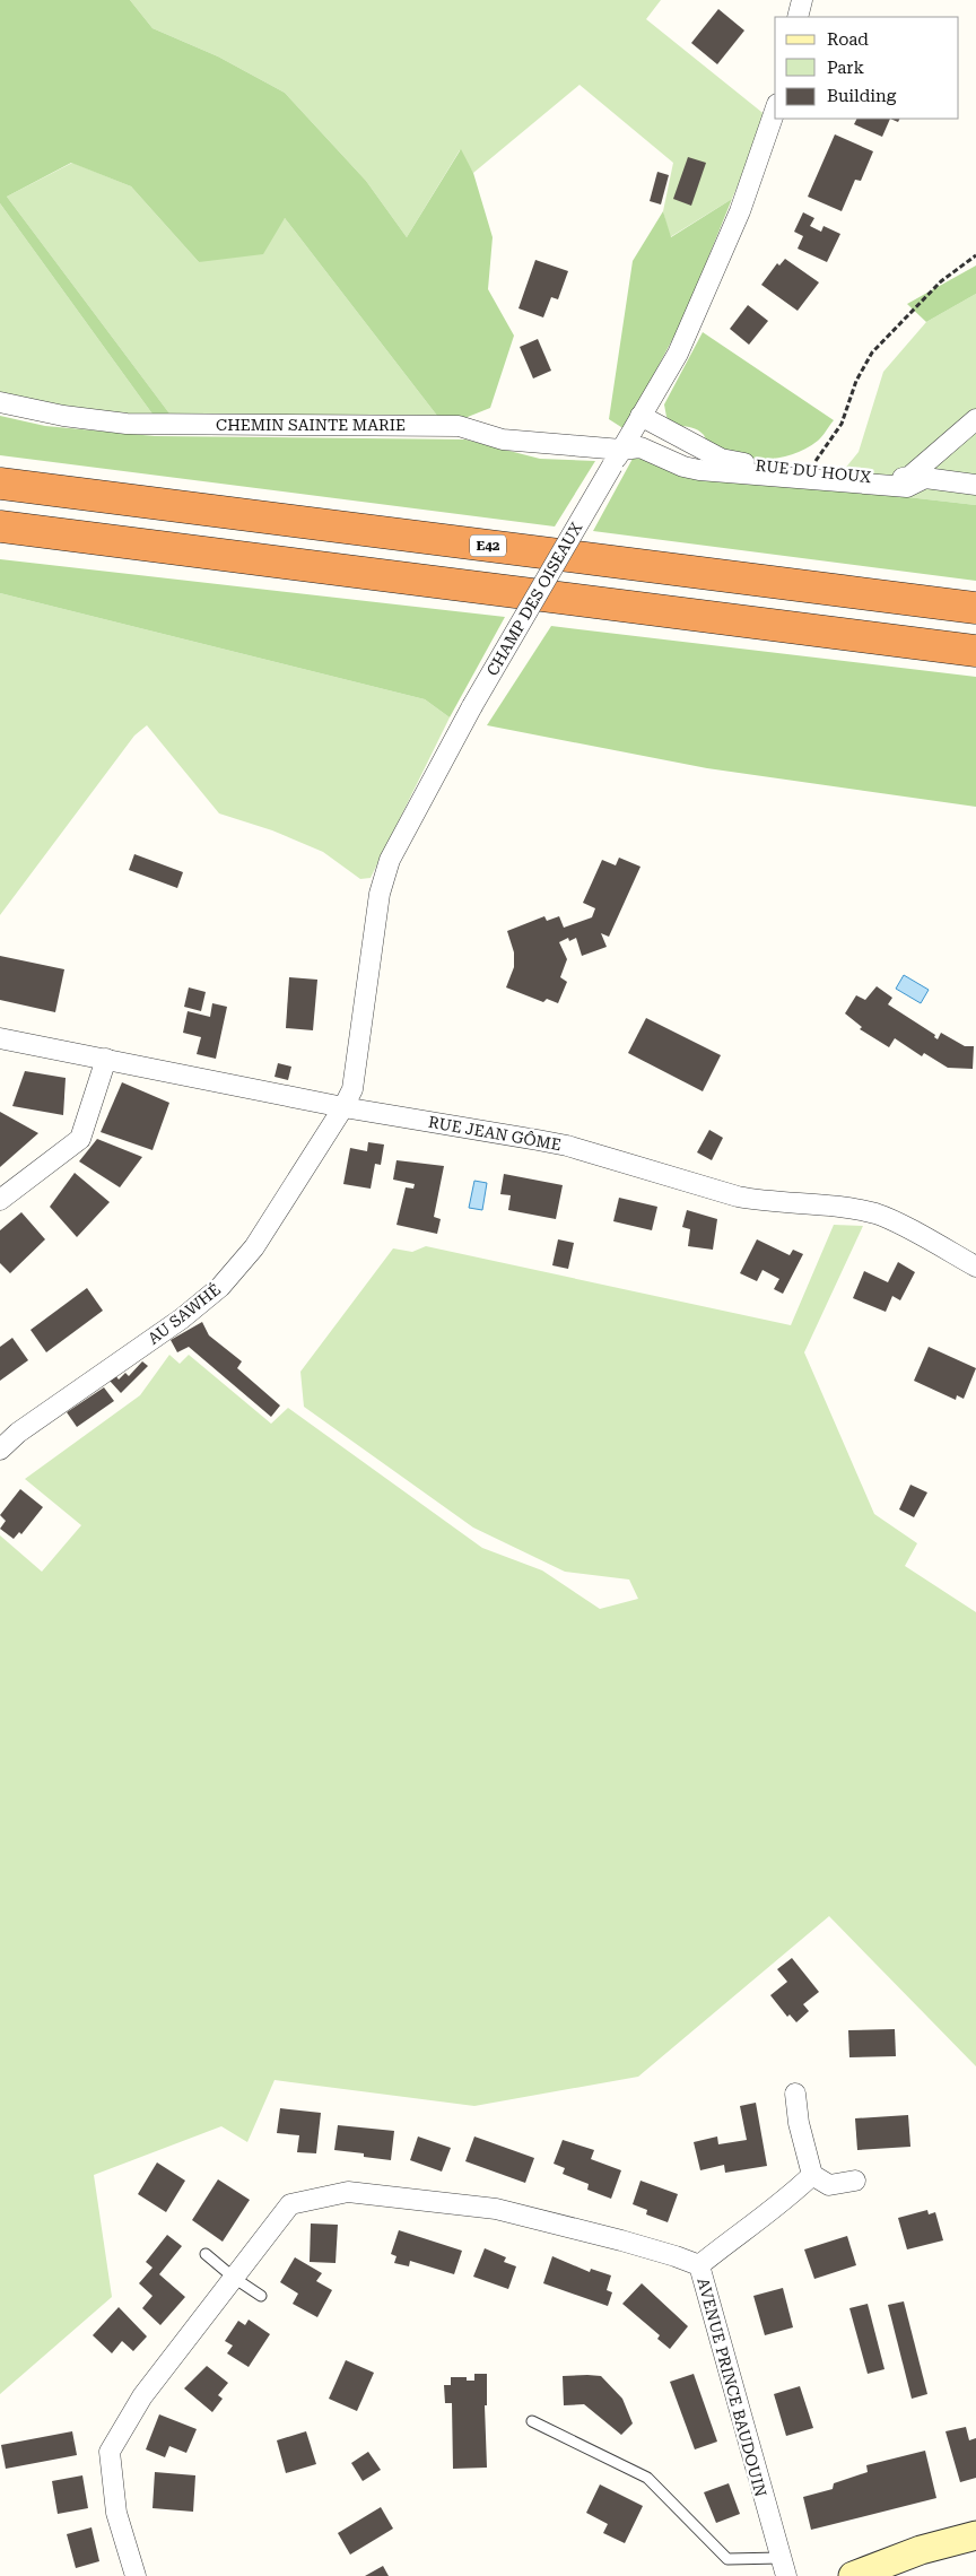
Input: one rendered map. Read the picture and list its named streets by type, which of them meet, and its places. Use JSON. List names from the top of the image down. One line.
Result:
{"streets":{"highway":["E42"],"street":["CHEMIN SAINTE MARIE","RUE DU HOUX","CHAMP DES OISEAUX","RUE JEAN GÔME","AU SAWHÉ","AVENUE PRINCE BAUDOUIN"]},"crossings":[["CHEMIN SAINTE MARIE","CHAMP DES OISEAUX"],["RUE DU HOUX","CHAMP DES OISEAUX"],["CHAMP DES OISEAUX","RUE JEAN GÔME"],["CHAMP DES OISEAUX","AU SAWHÉ"],["RUE JEAN GÔME","AU SAWHÉ"]],"legend":["Road","Park","Building"]}
